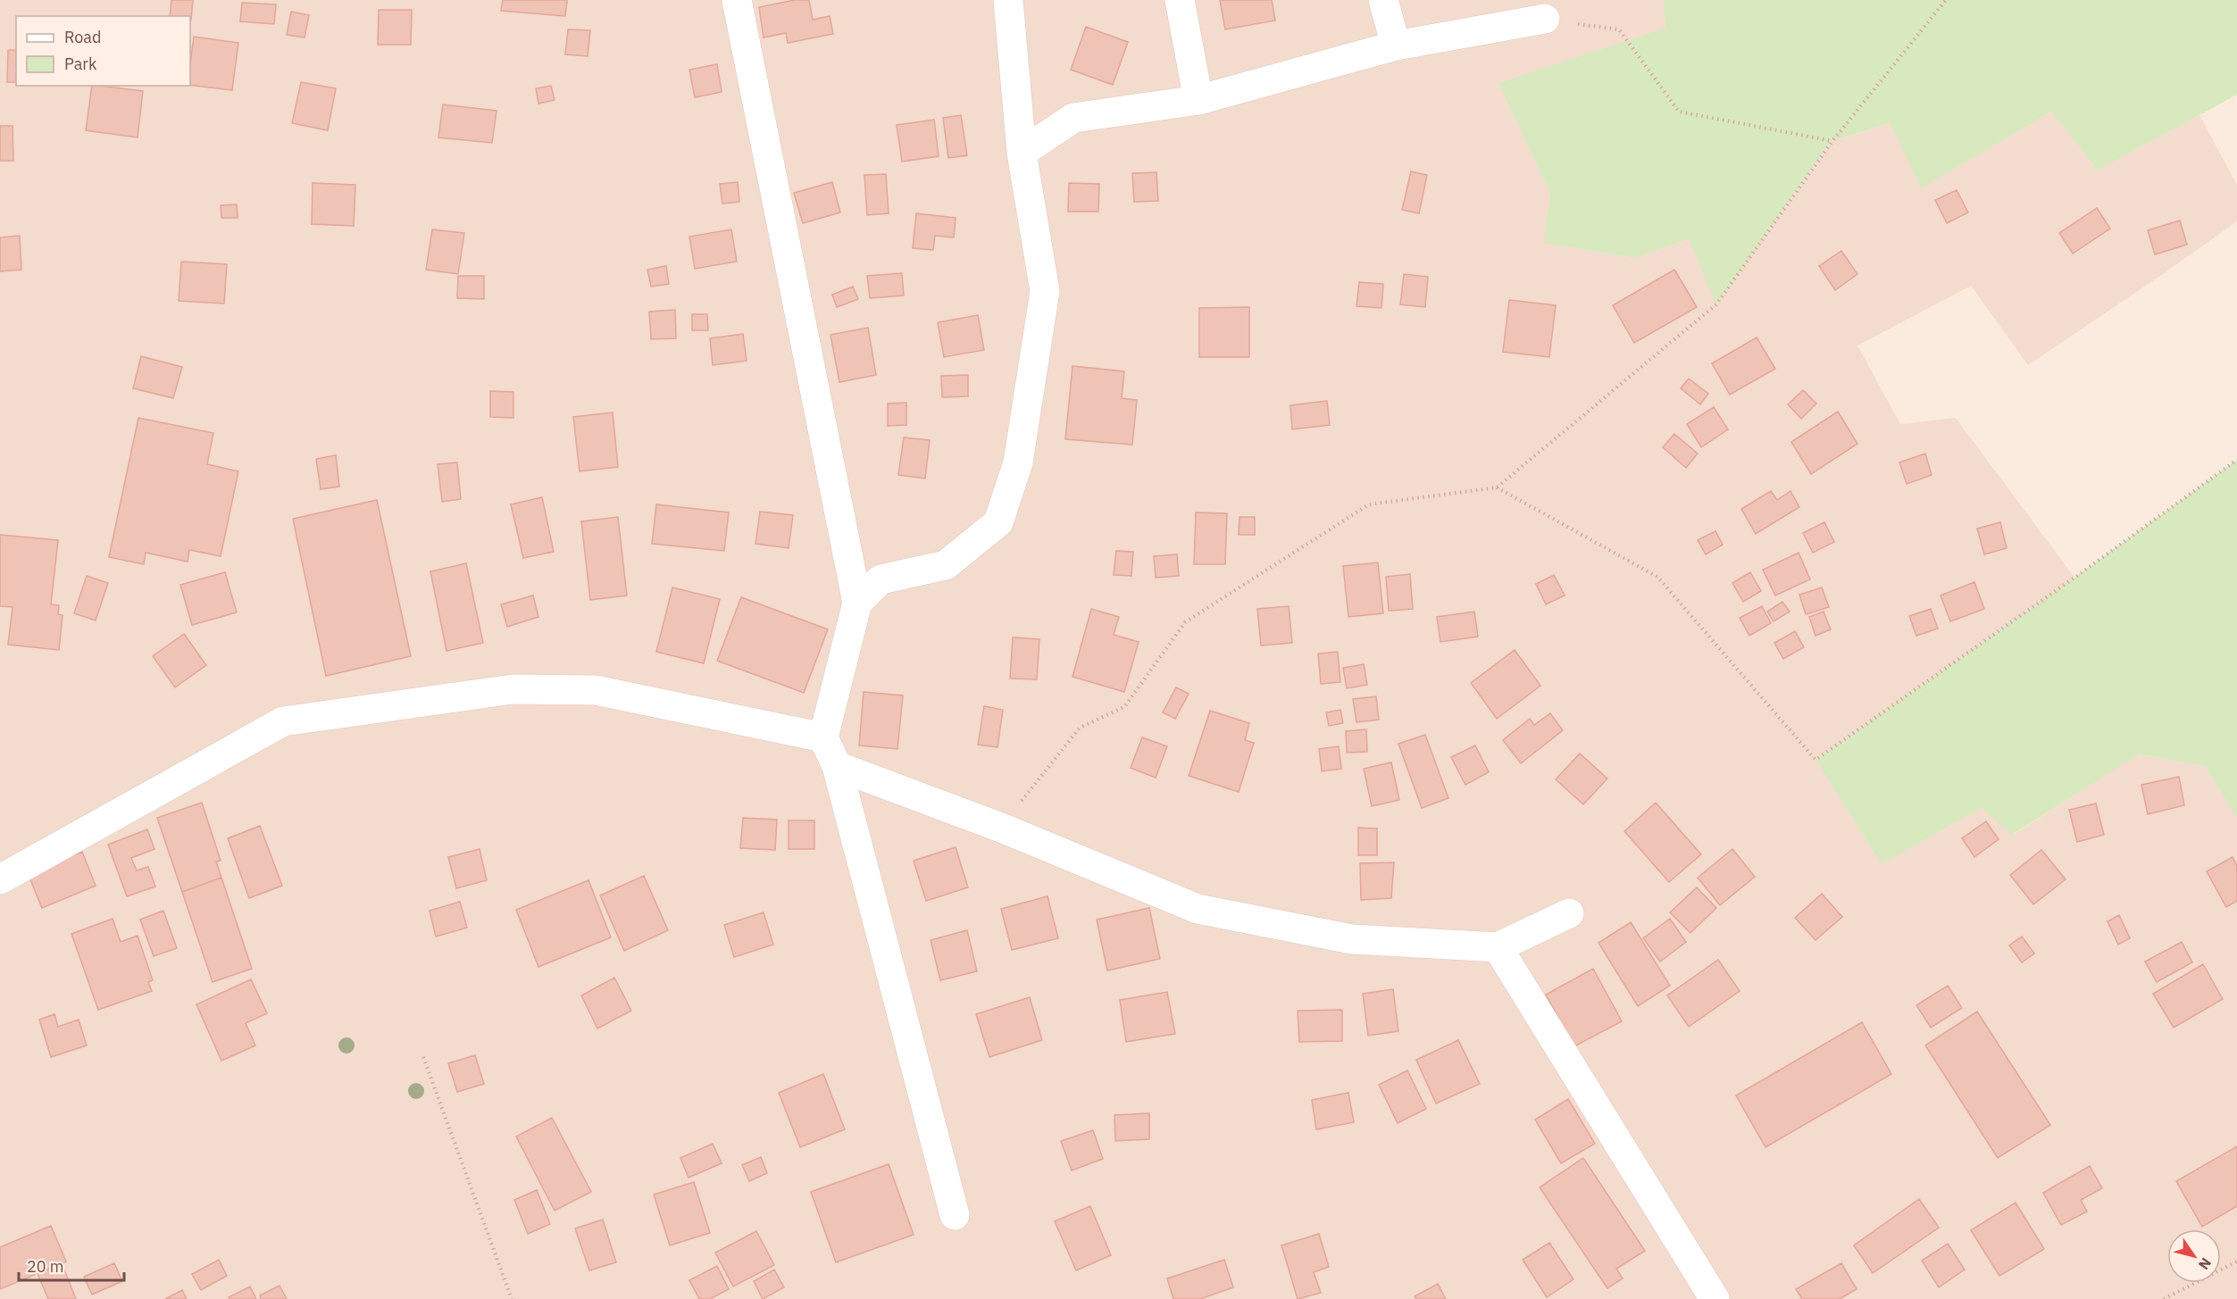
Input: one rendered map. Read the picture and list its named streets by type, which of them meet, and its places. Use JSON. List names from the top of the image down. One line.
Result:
{"legend":["Road","Park"],"scale_bar":"20 m","north":"bottom right"}
